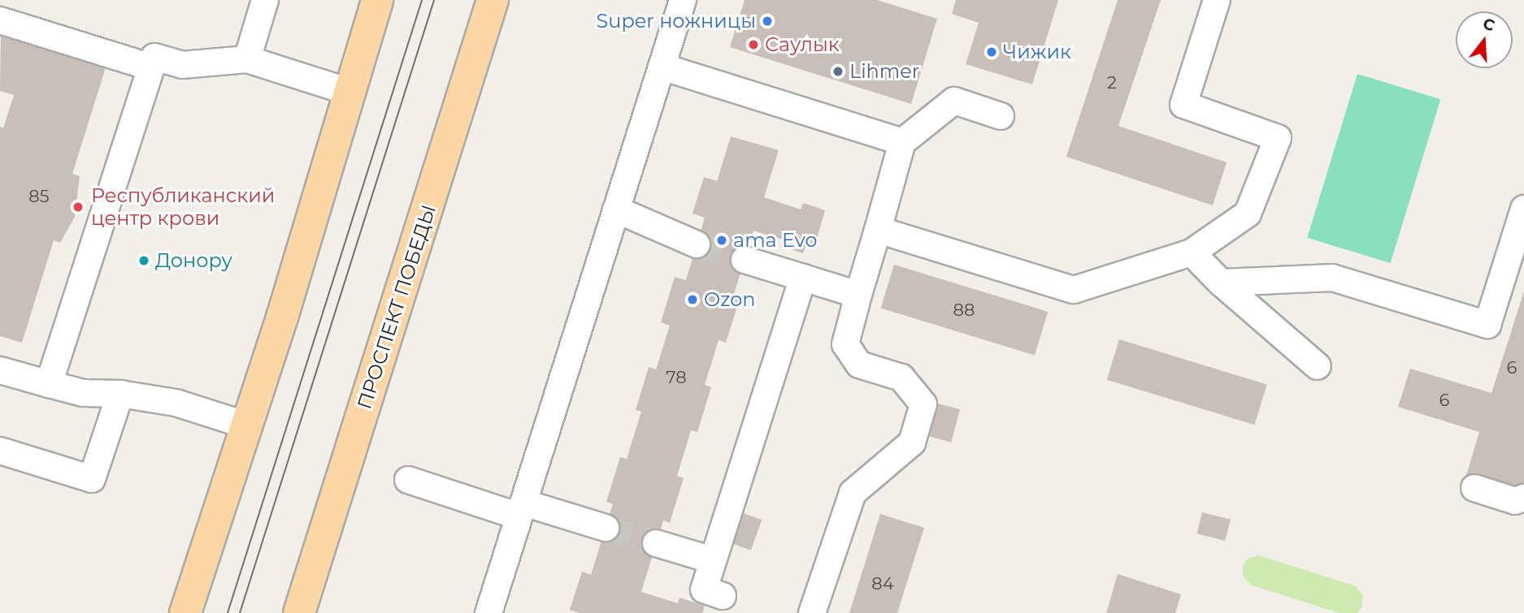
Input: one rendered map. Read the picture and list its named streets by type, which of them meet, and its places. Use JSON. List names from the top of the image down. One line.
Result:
{"streets":{"main road":["ПРОСПЕКТ ПОБЕДЫ"]},"places":["Super ножницы","Саулык","Чижик","Lihmer","Республиканский центр крови","ama Evo","Донору","Ozon"],"house_numbers":["2","85","88","6","78","6","84"],"north":"top"}
